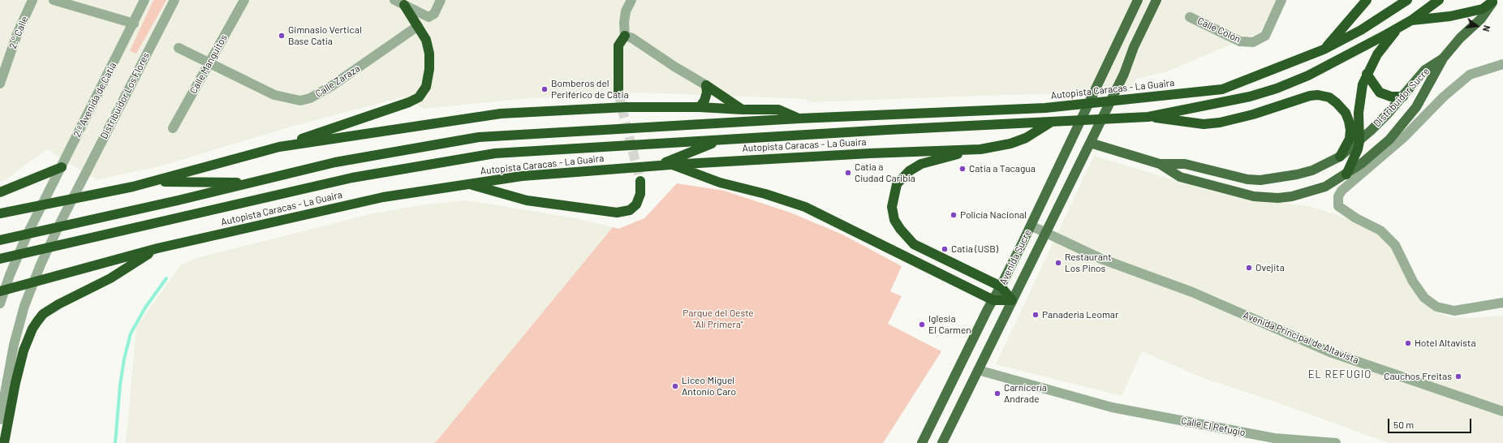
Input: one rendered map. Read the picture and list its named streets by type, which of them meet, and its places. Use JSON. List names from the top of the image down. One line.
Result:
{"streets":{"highway":["Autopista Caracas - La Guaira"],"main road":["Distribuidor Sucre","Avenida Sucre"],"street":["Calle Colón","2.° Calle","Calle Manguitos","Calle Zaraza","Distribuidor Los Flores","2.ª Avenida de Catia","Avenida Principal de Altavista","Calle El Refugio"]},"crossings":[["Calle Manguitos","Calle Zaraza"],["Distribuidor Sucre","Avenida Sucre"],["Avenida Sucre","Avenida Principal de Altavista"],["Avenida Sucre","Calle El Refugio"]],"districts":["EL REFUGIO"],"parks":["Parque del Oeste \"Alí Primera\""],"places":["Gimnasio Vertical Base Catia","Bomberos del Periférico de Catia","Catia a Tacagua","Catia a Ciudad Caribia","Policía Nacional","Catia (USB)","Restaurant Los Pinos","Ovejita","Panadería Leomar","Iglesia El Carmen","Hotel Altavista","Cauchos Freitas","Liceo Miguel Antonio Caro","Carnicería Andrade"],"scale_bar":"50 m","north":"right"}
